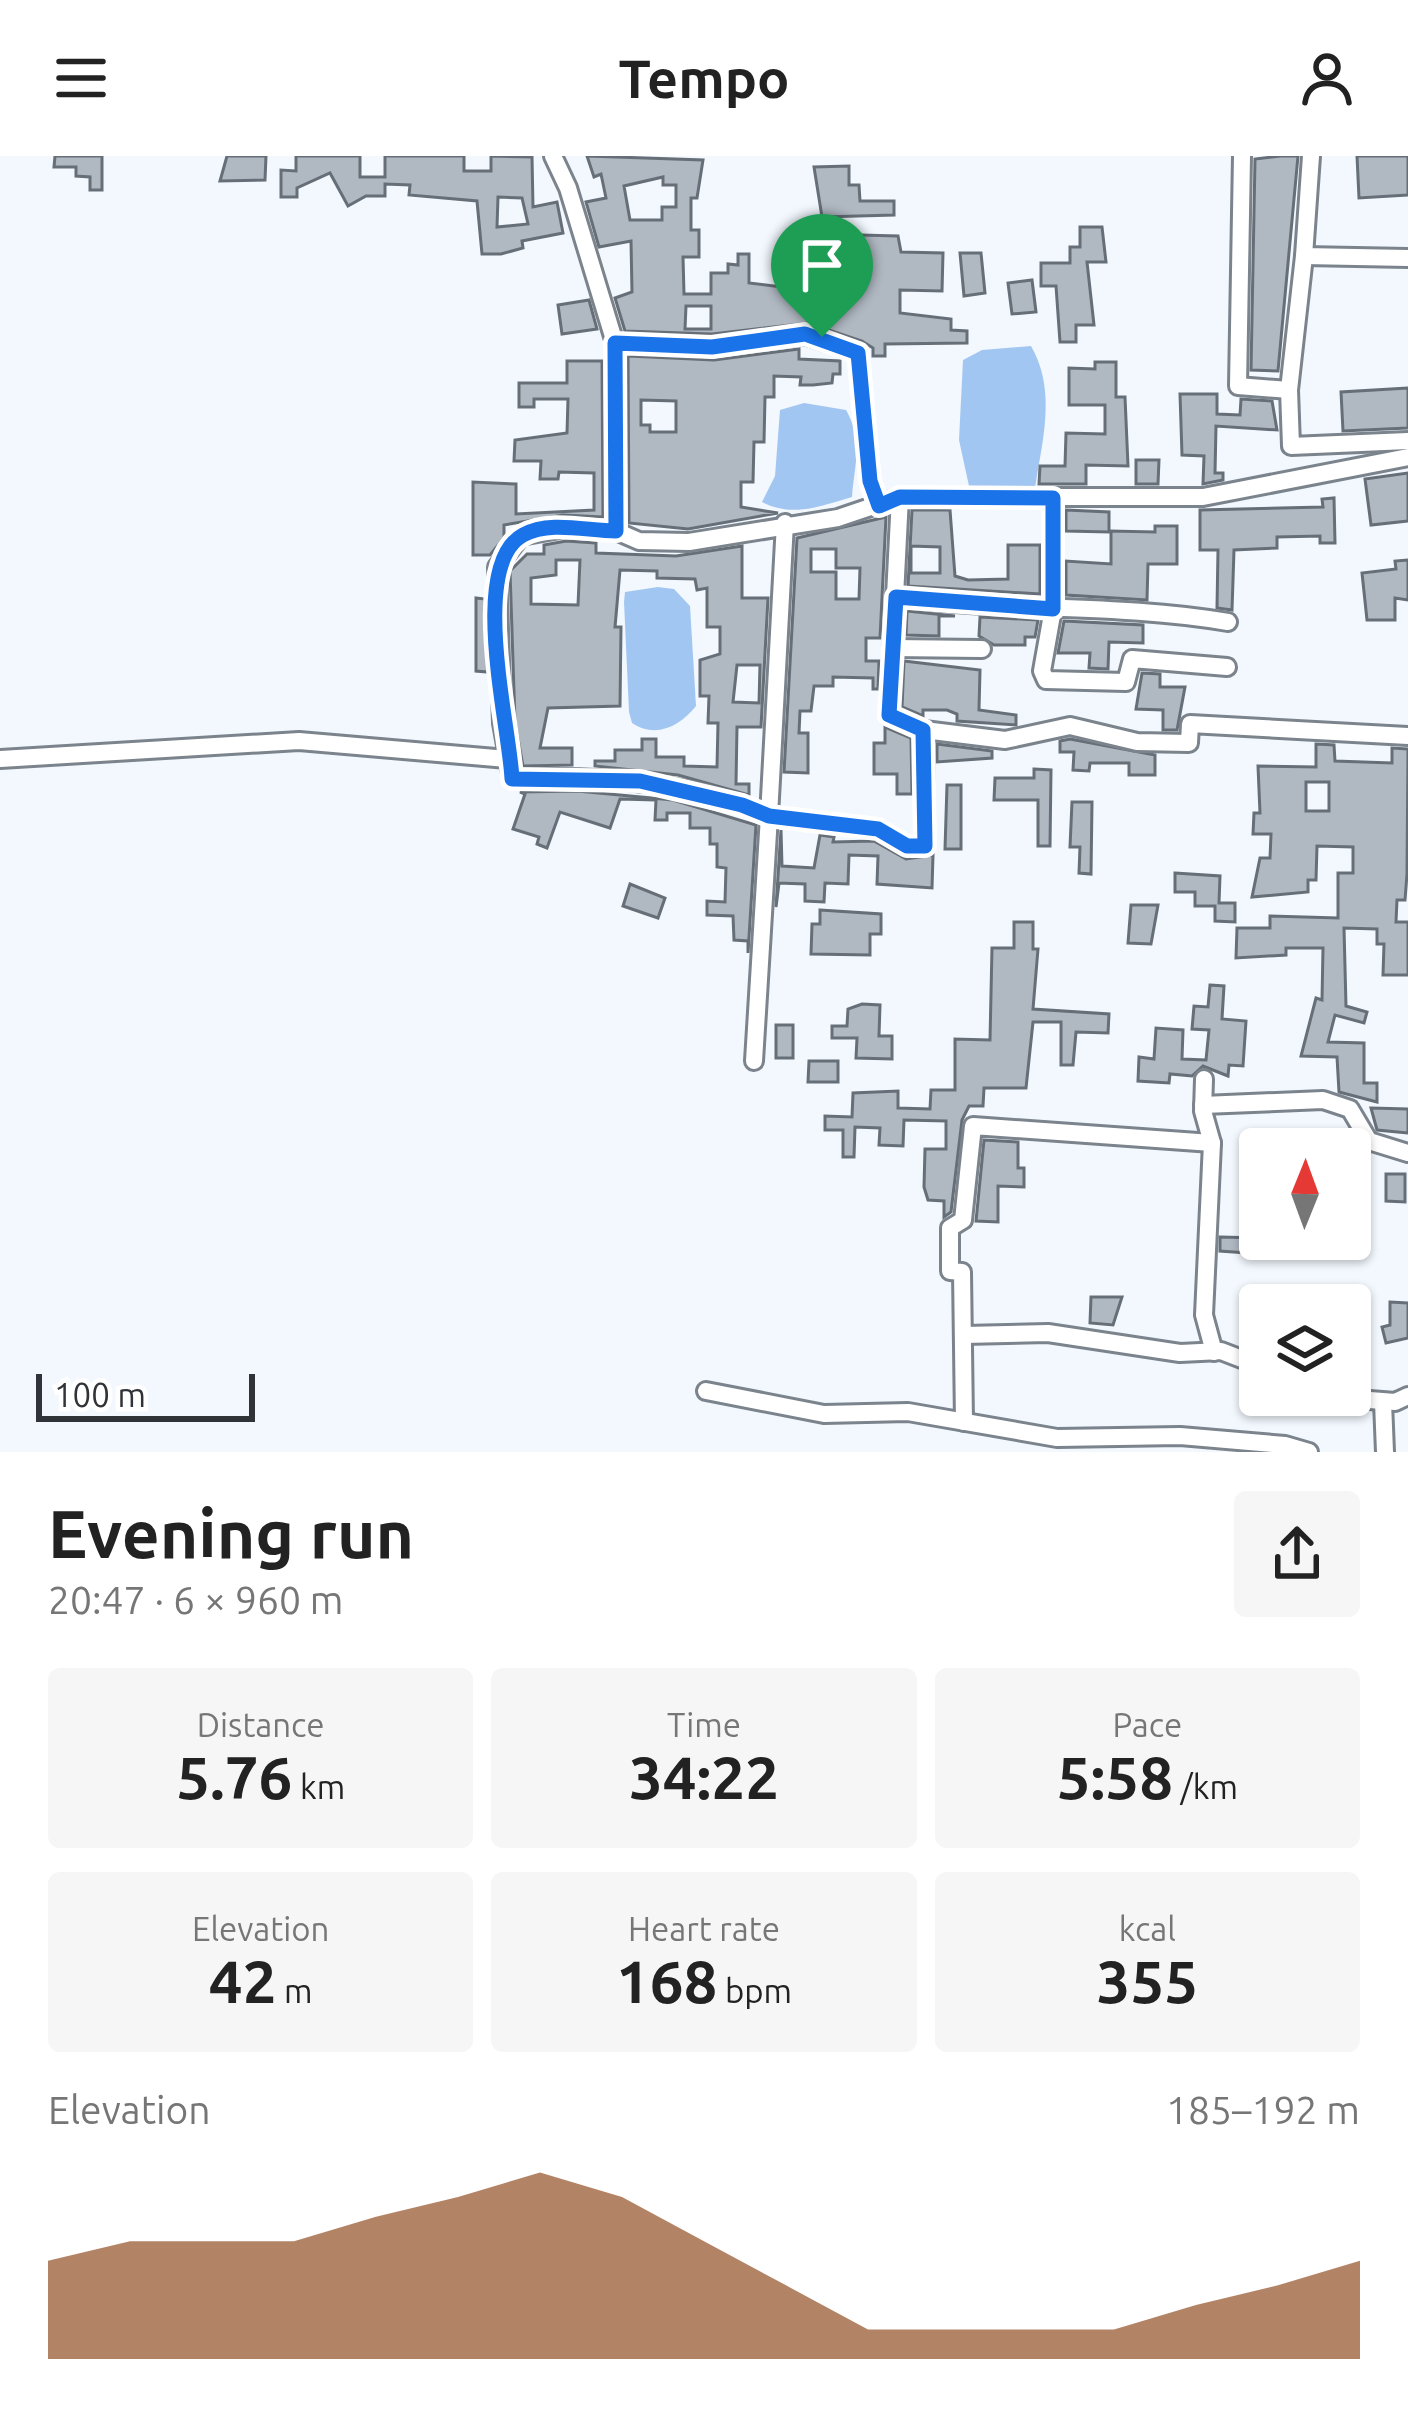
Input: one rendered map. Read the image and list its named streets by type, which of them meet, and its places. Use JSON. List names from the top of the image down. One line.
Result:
{"scale_bar":"100 m","north":"top","page":{"header":"Tempo","scale":"100 m","heading":["Evening run","20:47 · 6 × 960 m"],"stats":[["Distance","5.76 km"],["Time","34:22"],["Pace","5:58 /km"],["Elevation","42 m"],["Heart rate","168 bpm"],["kcal","355"]],"chart":["Elevation","185–192 m"]}}
